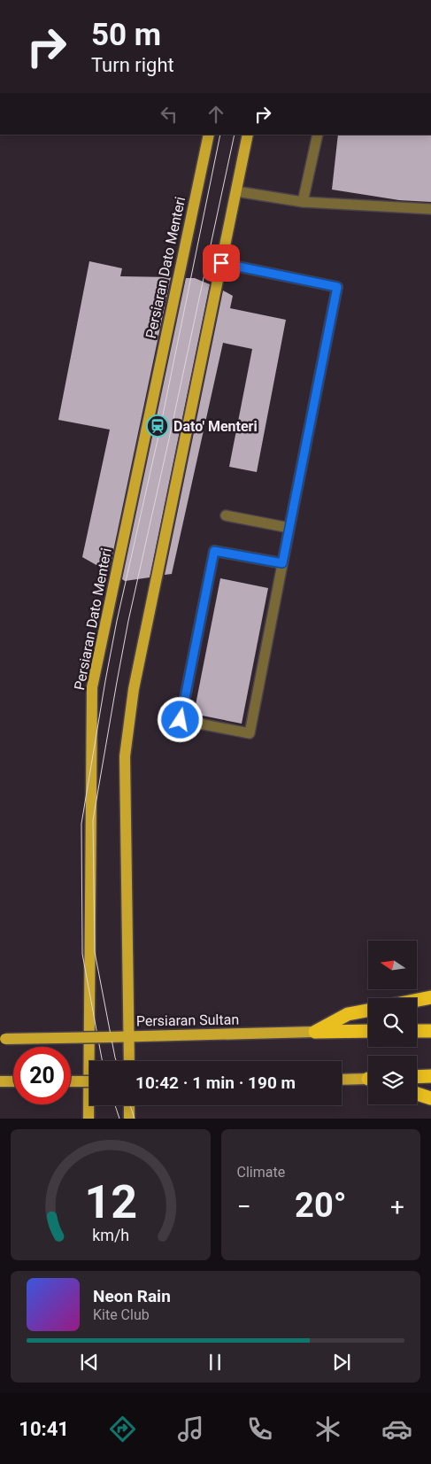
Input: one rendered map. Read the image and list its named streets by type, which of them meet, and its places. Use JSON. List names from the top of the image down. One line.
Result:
{"streets":{"highway":["Persiaran Sultan"],"main road":["Persiaran Dato Menteri"]},"places":{"station":["Dato' Menteri"]},"north":"left","page":{"turn":["50 m","Turn right"],"limit":"20","trip":"10:42 · 1 min · 190 m","tile":"Climate","heat":["−","20°","+"],"song":["Neon Rain","Kite Club"],"tabs":"10:41","gauge":["12","km/h"]}}
